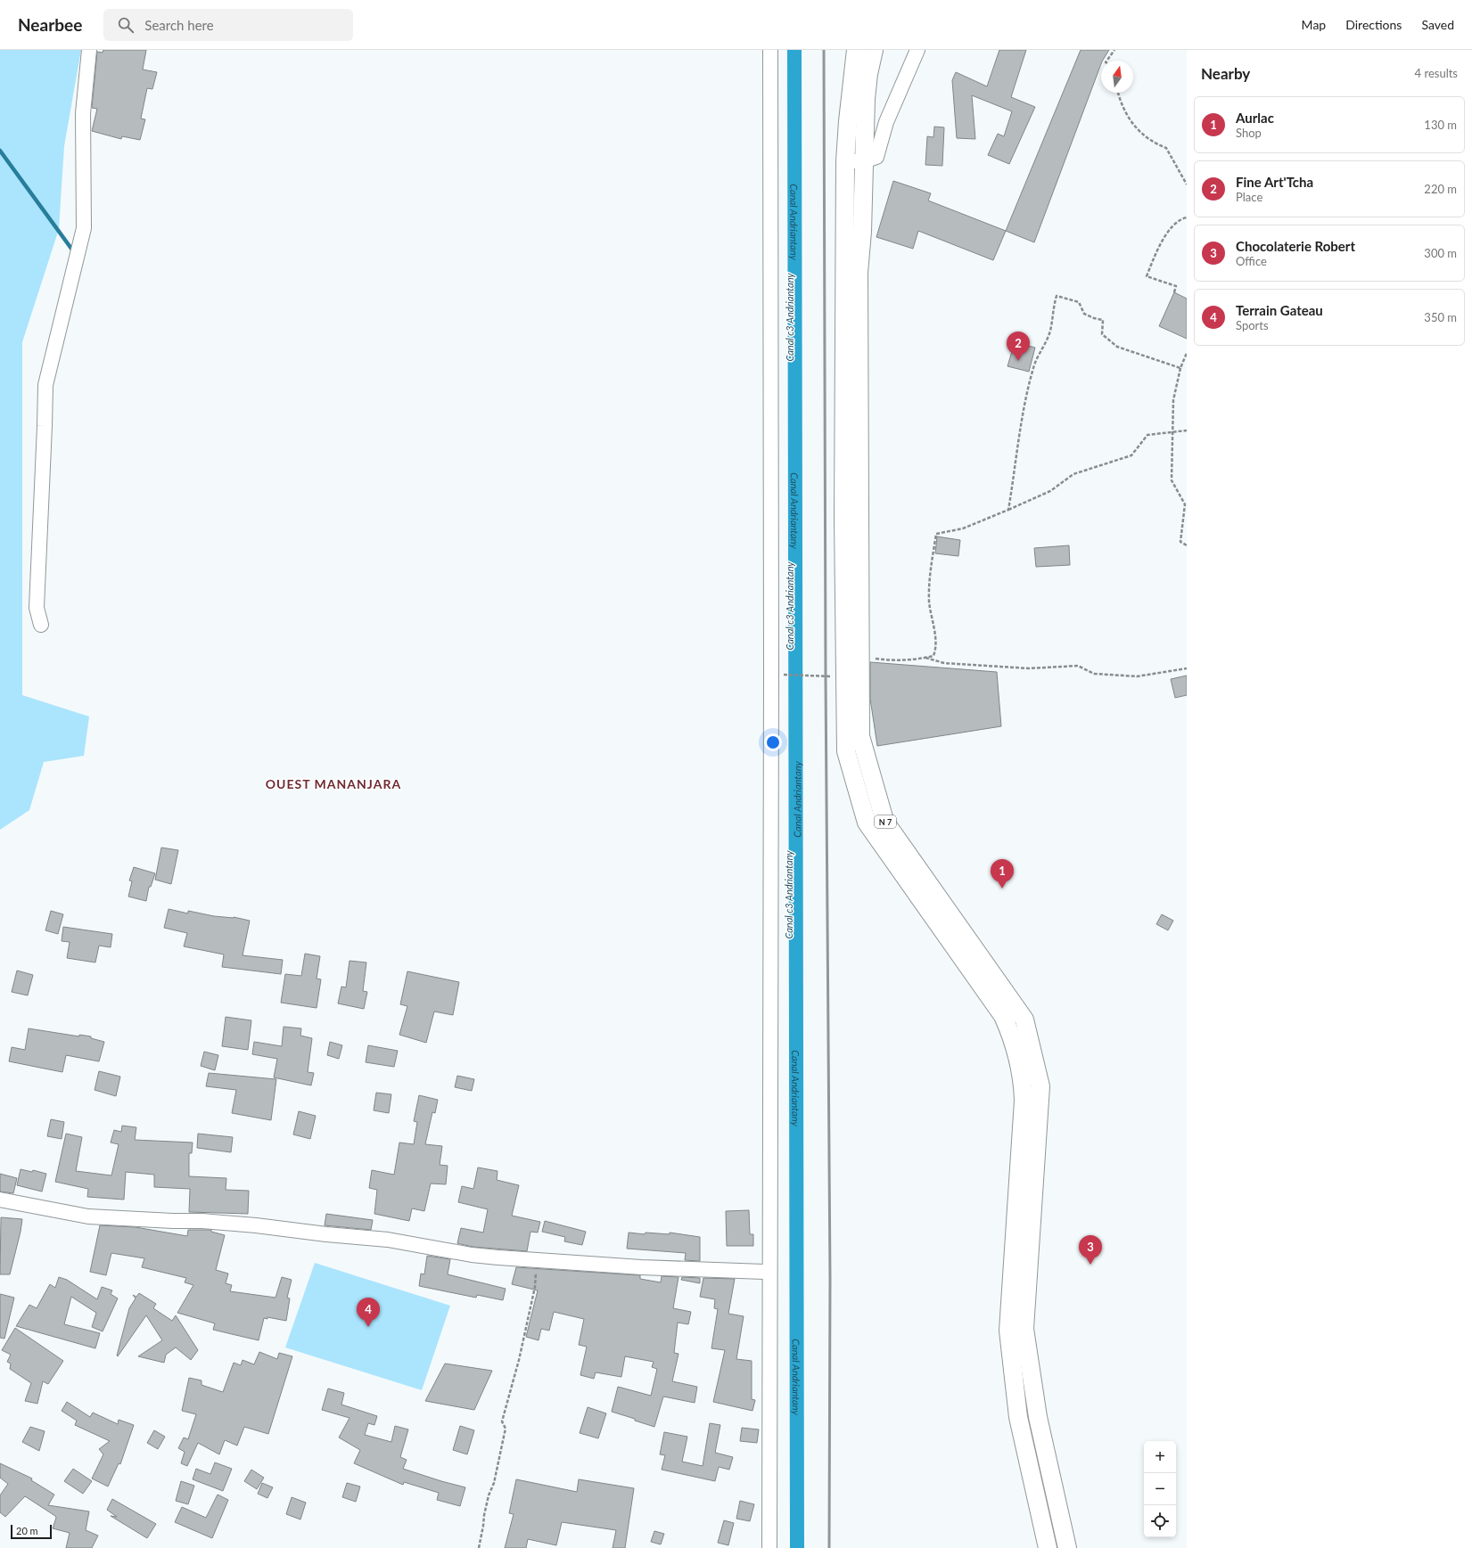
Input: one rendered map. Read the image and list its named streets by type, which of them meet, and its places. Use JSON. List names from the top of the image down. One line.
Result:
{"streets":{"main road":["N 7"]},"districts":["OUEST MANANJARA"],"water":["Canal Andriantany","Canal c3 Andriantany"],"scale_bar":"20 m","north":"top","page":{"header":"Nearbee","search":"Search here","nav":["Map","Directions","Saved"],"heading":["Nearby","4 results"],"list":[{"mark":"1","name":"Aurlac","note":"Shop","value":"130 m"},{"mark":"2","name":"Fine Art'Tcha","note":"Place","value":"220 m"},{"mark":"3","name":"Chocolaterie Robert","note":"Office","value":"300 m"},{"mark":"4","name":"Terrain Gateau","note":"Sports","value":"350 m"}],"pins":["2","1","3","4"],"map_buttons":["+","−"],"scale":"20 m"}}
